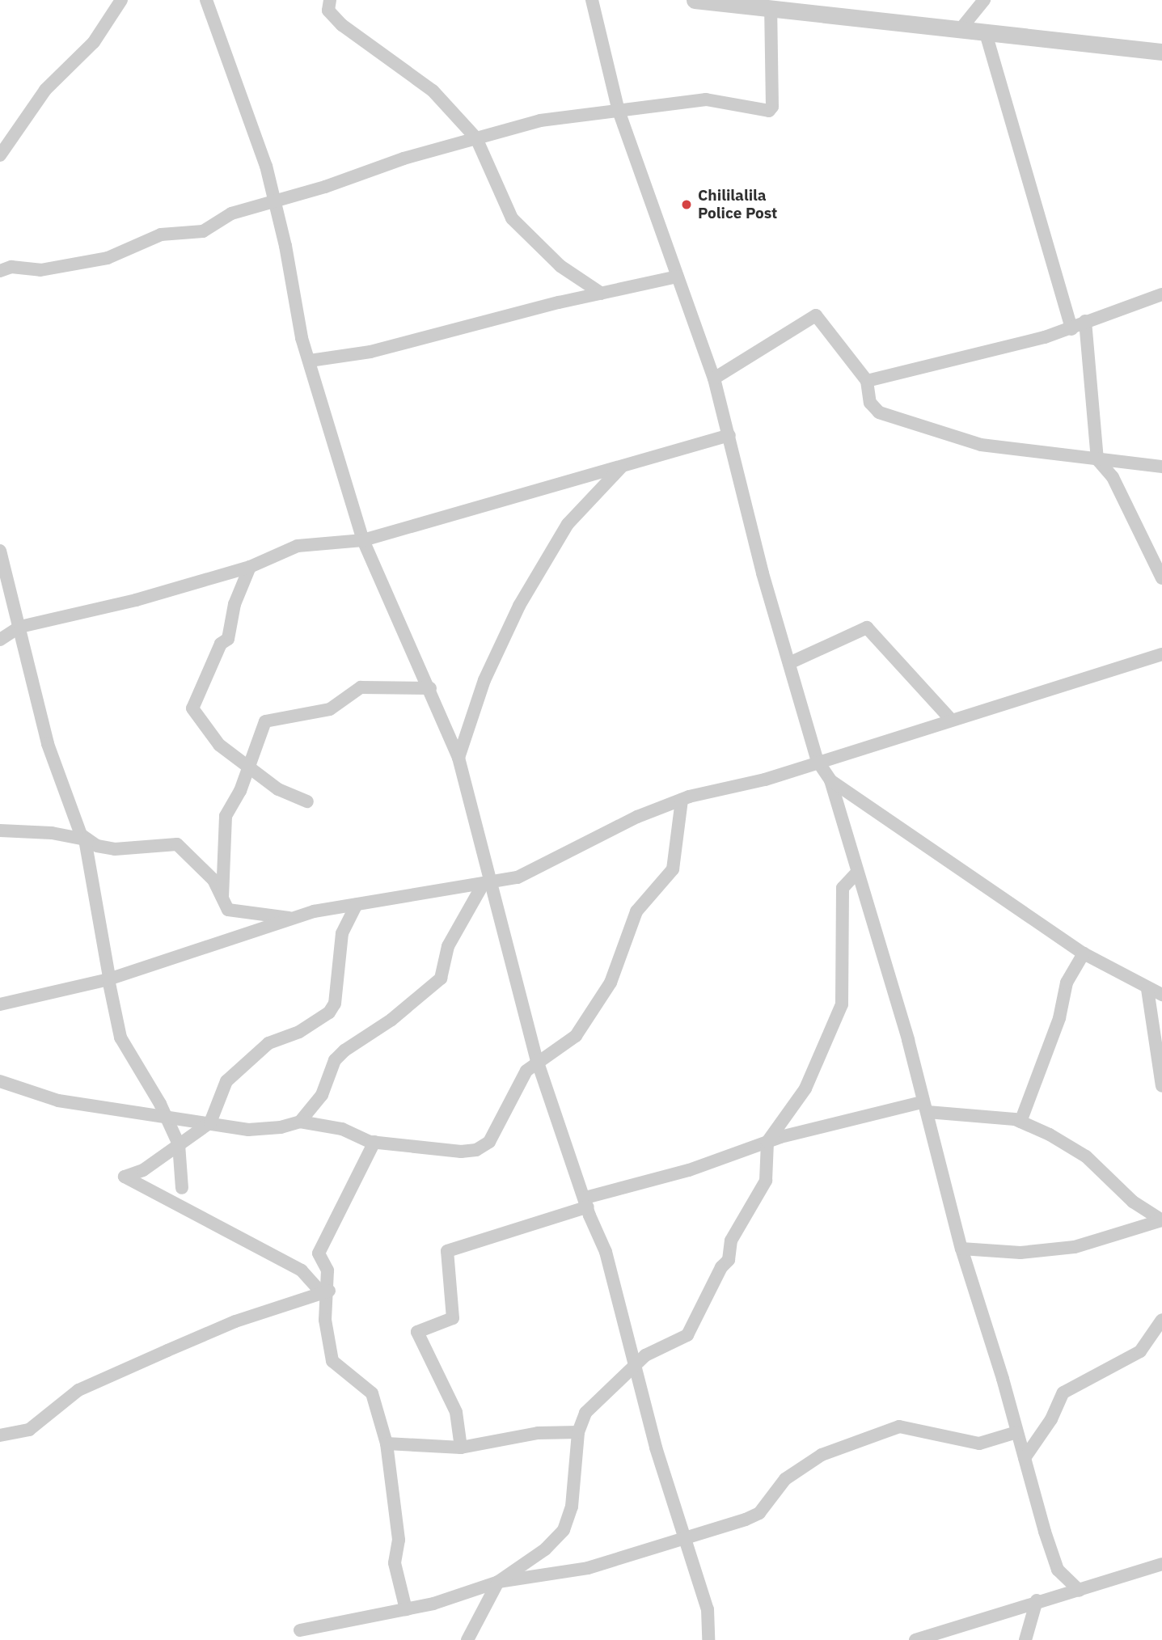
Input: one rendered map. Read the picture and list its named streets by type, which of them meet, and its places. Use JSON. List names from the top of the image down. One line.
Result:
{"places":["Chililalila Police Post"]}
